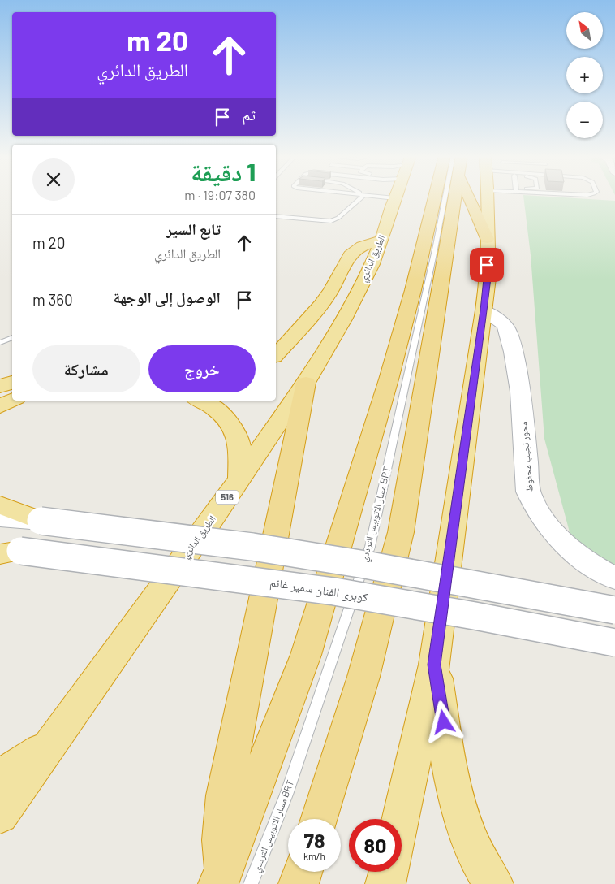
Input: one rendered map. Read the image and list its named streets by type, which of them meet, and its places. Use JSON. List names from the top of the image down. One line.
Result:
{"streets":{"highway":["الطريق الدائري","516"],"main road":["محور نجيب محفوظ","كوبرى الفنان سمير غانم"],"lane":["مسار الاتوبيس الترددي BRT"]},"north":"top left","page":{"map_buttons":["+","−"],"turn":["20 m","الطريق الدائري"],"then":"ثم","heading":["1 دقيقة","380 m · 19:07"],"list":[{"name":"تابع السير","note":"الطريق الدائري","value":"20 m"},{"name":"الوصول إلى الوجهة","value":"360 m"}],"buttons":["خروج","مشاركة"],"speed":"78 km/h","limit":"80"}}
